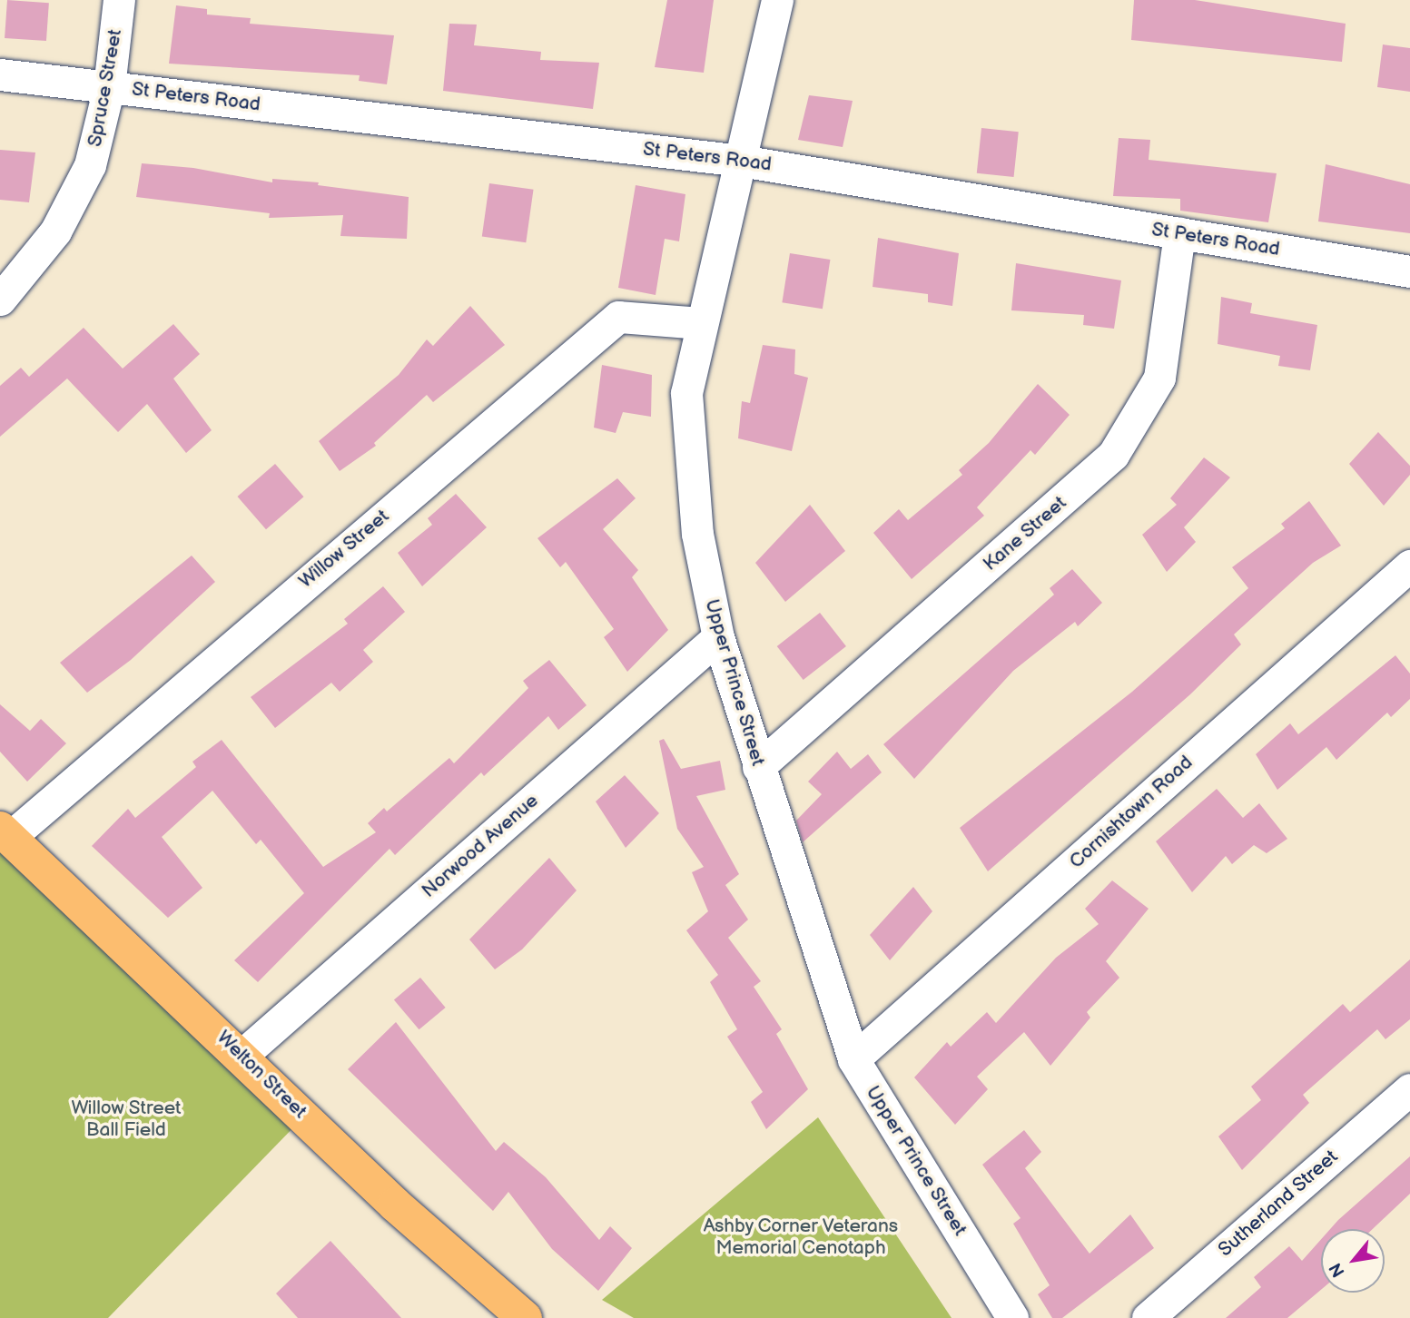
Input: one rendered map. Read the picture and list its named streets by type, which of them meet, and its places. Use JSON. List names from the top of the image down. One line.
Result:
{"streets":{"main road":["Welton Street"],"street":["Spruce Street","St Peters Road","Kane Street","Willow Street","Upper Prince Street","Cornishtown Road","Norwood Avenue","Sutherland Street"]},"crossings":[["Spruce Street","St Peters Road"],["St Peters Road","Kane Street"],["St Peters Road","Upper Prince Street"],["Kane Street","Upper Prince Street"],["Willow Street","Upper Prince Street"],["Willow Street","Welton Street"],["Upper Prince Street","Cornishtown Road"],["Upper Prince Street","Norwood Avenue"],["Norwood Avenue","Welton Street"]],"parks":["Willow Street Ball Field","Ashby Corner Veterans Memorial Cenotaph"],"north":"bottom left"}
